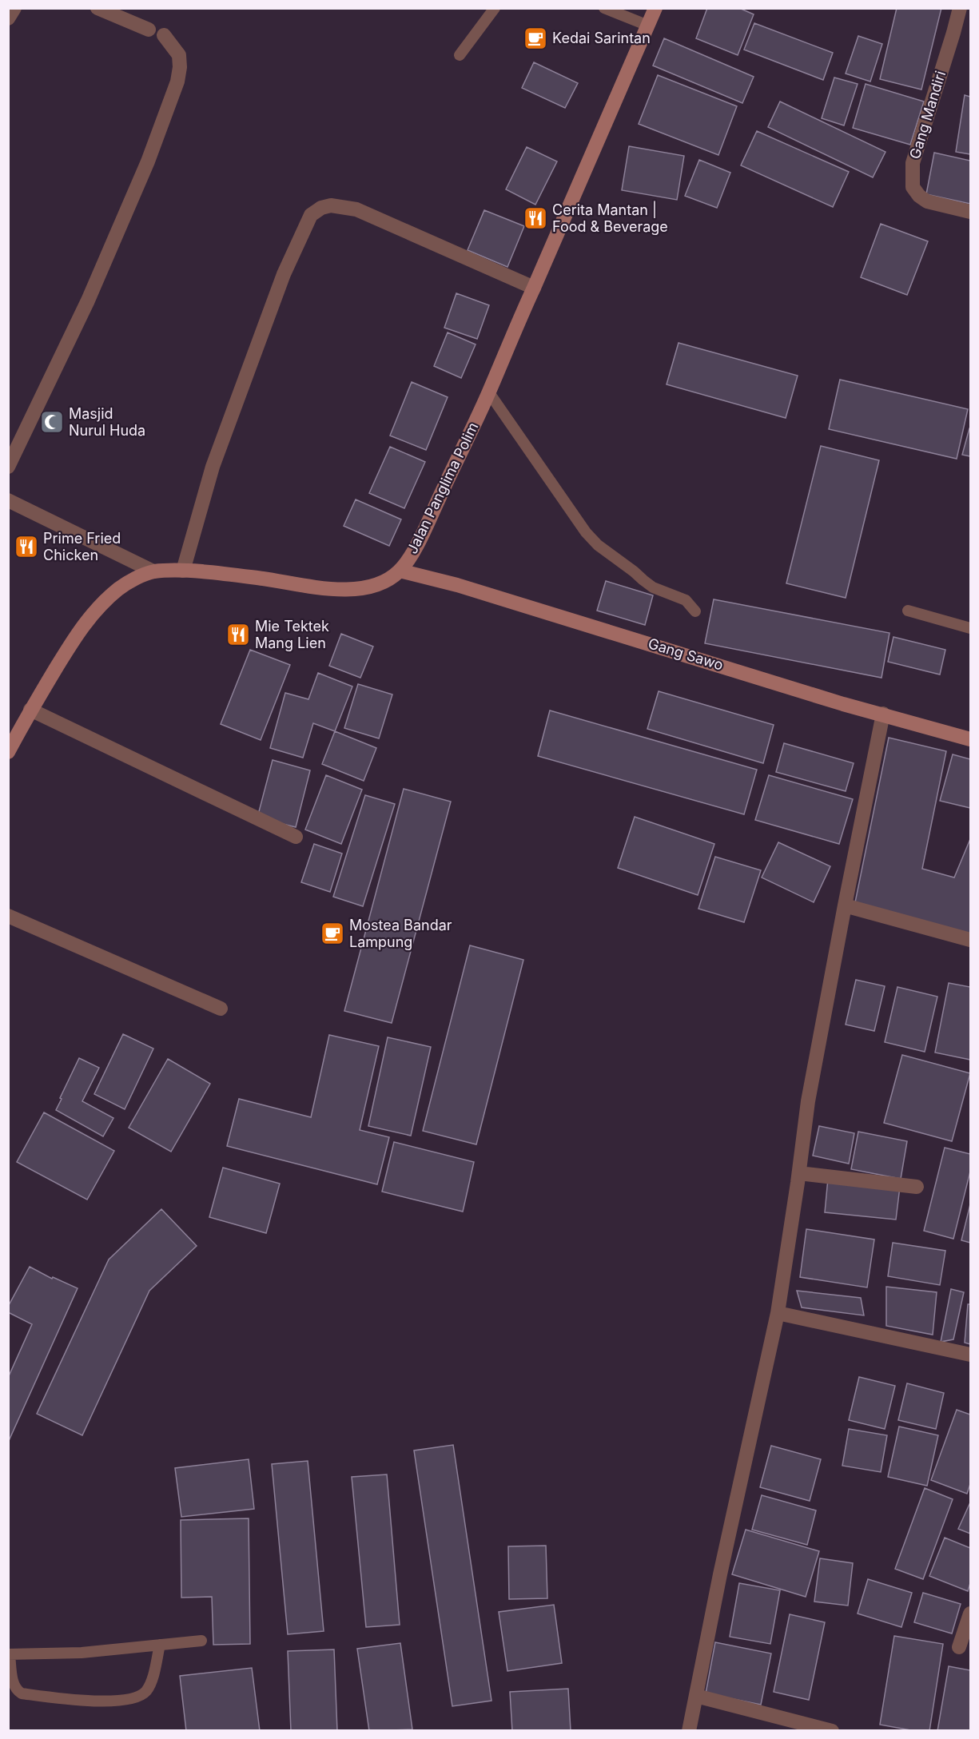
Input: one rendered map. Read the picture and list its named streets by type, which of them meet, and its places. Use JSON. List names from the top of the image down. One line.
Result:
{"streets":{"street":["Gang Mandiri","Jalan Panglima Polim","Gang Sawo"]},"crossings":[["Jalan Panglima Polim","Gang Sawo"]],"places":{"cafe":["Kedai Sarintan","Mostea Bandar Lampung"],"restaurant":["Cerita Mantan | Food & Beverage","Prime Fried Chicken","Mie Tektek Mang Lien"],"mosque":["Masjid Nurul Huda"]}}
